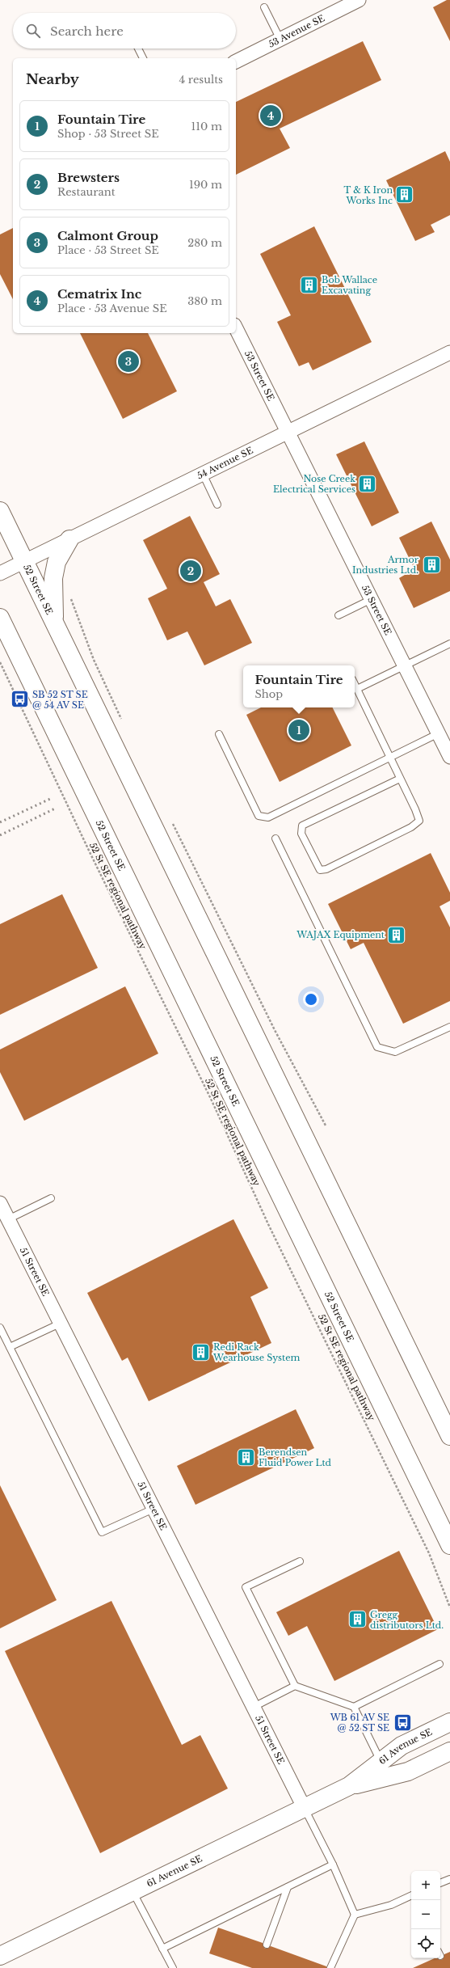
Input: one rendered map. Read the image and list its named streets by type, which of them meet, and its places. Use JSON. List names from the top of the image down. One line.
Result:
{"streets":{"main road":["52 Street SE","61 Avenue SE"],"street":["53 Avenue SE","53 Street SE","54 Avenue SE","51 Street SE"],"path":["52 St SE regional pathway"]},"crossings":[["53 Street SE","54 Avenue SE"],["54 Avenue SE","52 Street SE"],["51 Street SE","61 Avenue SE"]],"places":{"building":["T & K Iron Works Inc","Bob Wallace Excavating","Nose Creek Electrical Services","Armor Industries Ltd.","WAJAX Equipment","Redi Rack Wearhouse System","Berendsen Fluid Power Ltd","Gregg distributors Ltd."],"bus stop":["SB 52 ST SE @ 54 AV SE","WB 61 AV SE @ 52 ST SE"]},"page":{"search":"Search here","heading":["Nearby","4 results"],"list":[{"mark":"1","name":"Fountain Tire","note":"Shop · 53 Street SE","value":"110 m"},{"mark":"2","name":"Brewsters","note":"Restaurant","value":"190 m"},{"mark":"3","name":"Calmont Group","note":"Place · 53 Street SE","value":"280 m"},{"mark":"4","name":"Cematrix Inc","note":"Place · 53 Avenue SE","value":"380 m"}],"pins":["4","3","2","1"],"popup":["Fountain Tire","Shop"],"map_buttons":["+","−"]}}
